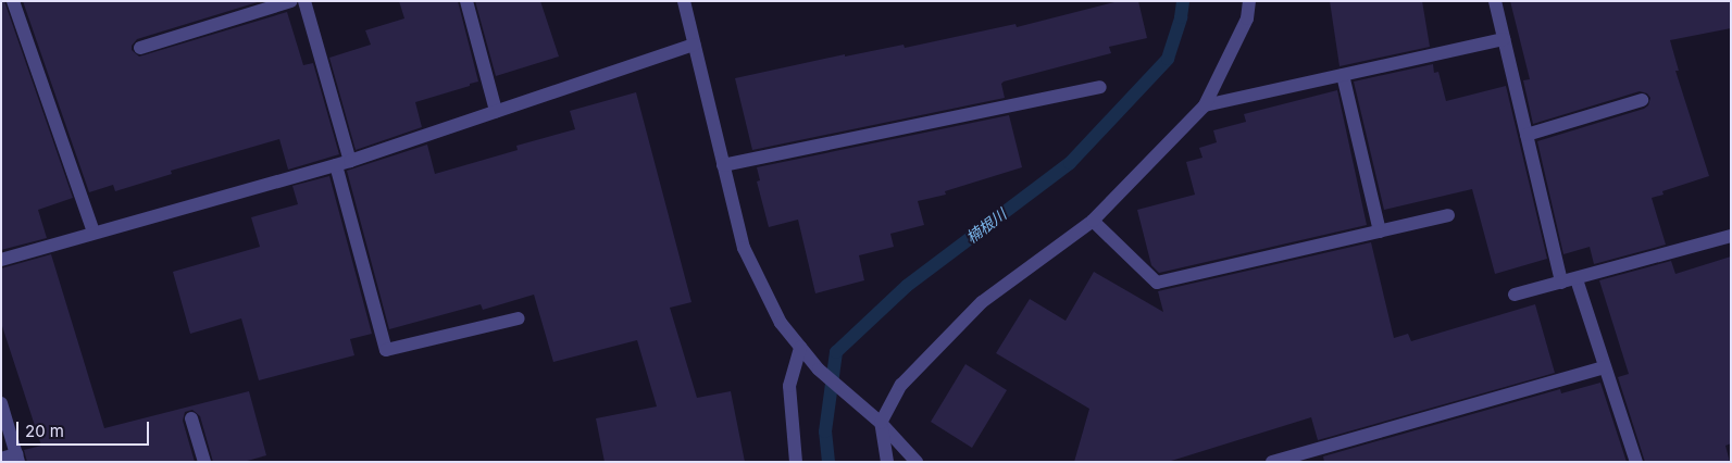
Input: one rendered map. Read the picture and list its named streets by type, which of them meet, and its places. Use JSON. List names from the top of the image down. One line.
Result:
{"water":["楠根川"],"scale_bar":"20 m"}
